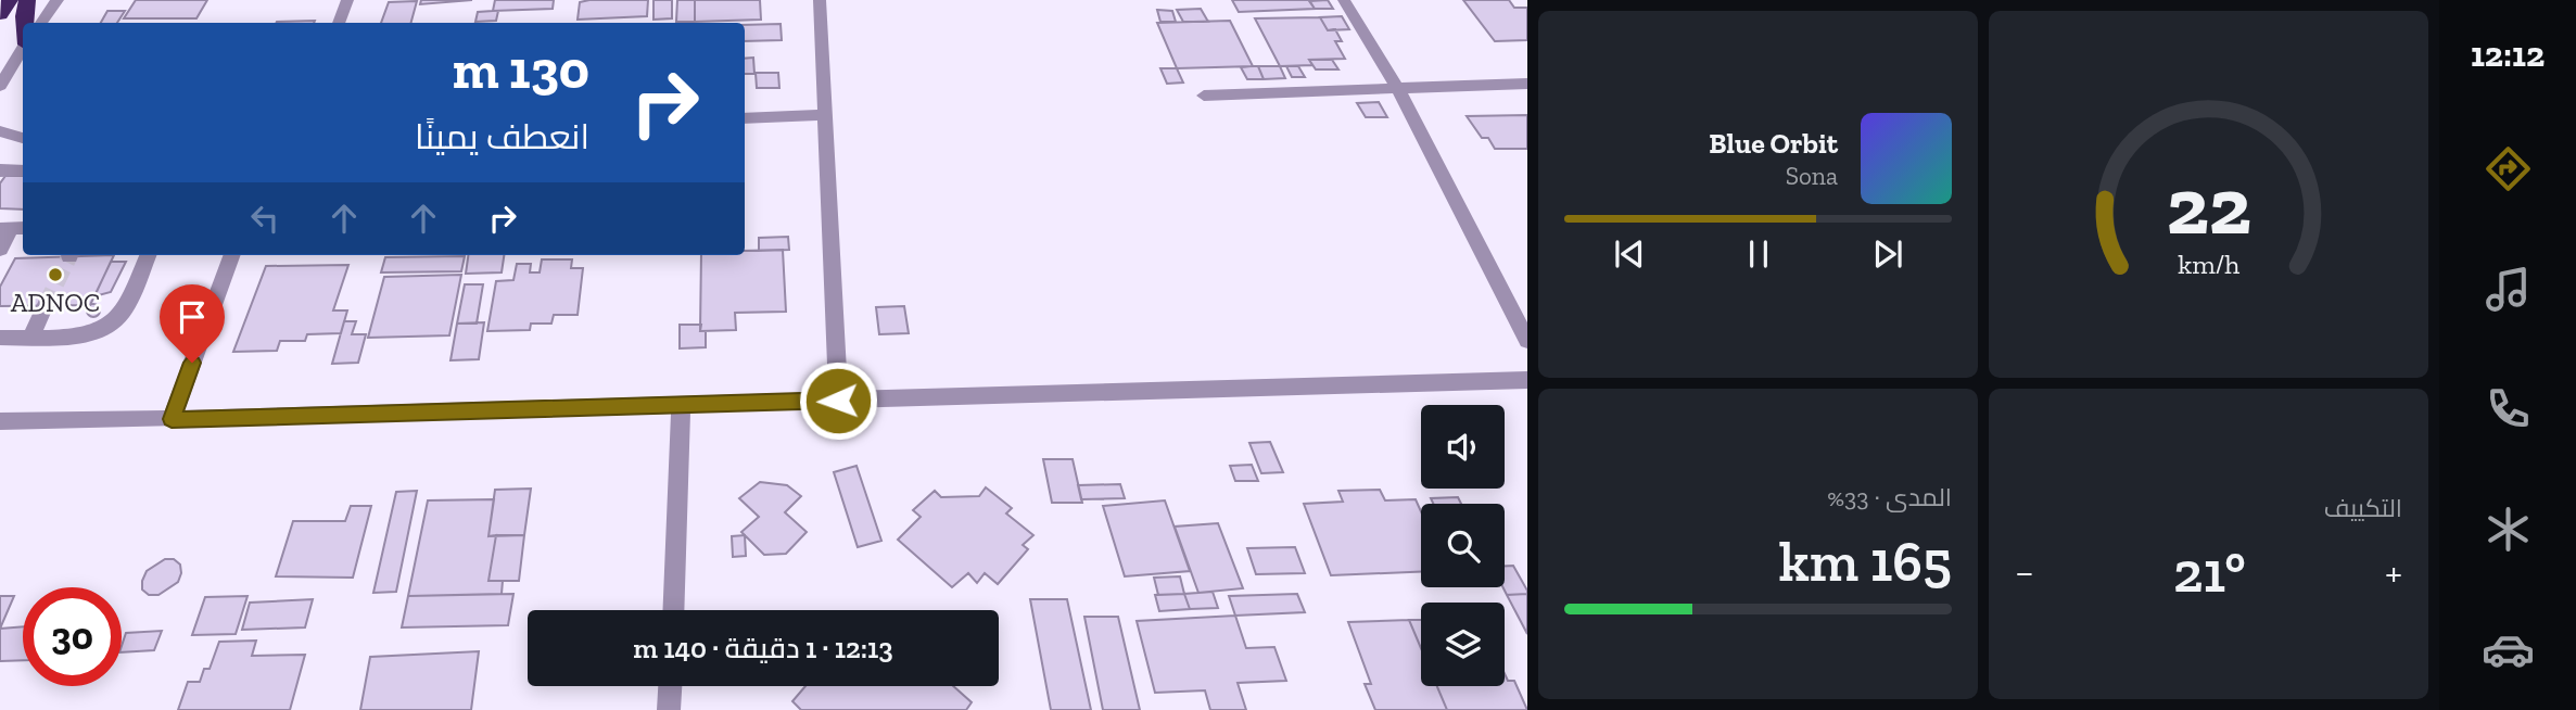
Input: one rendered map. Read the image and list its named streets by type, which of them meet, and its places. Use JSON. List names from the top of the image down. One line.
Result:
{"places":["ADNOC"],"page":{"tabs":"12:12","turn":["130 m","انعطف يمينًا"],"song":["Blue Orbit","Sona"],"tile":["التكييف",["المدى · 33%","165 km"]],"heat":["−","21°","+"],"limit":"30","trip":"12:13 · 1 دقيقة · 140 m","gauge":["22","km/h"]}}
